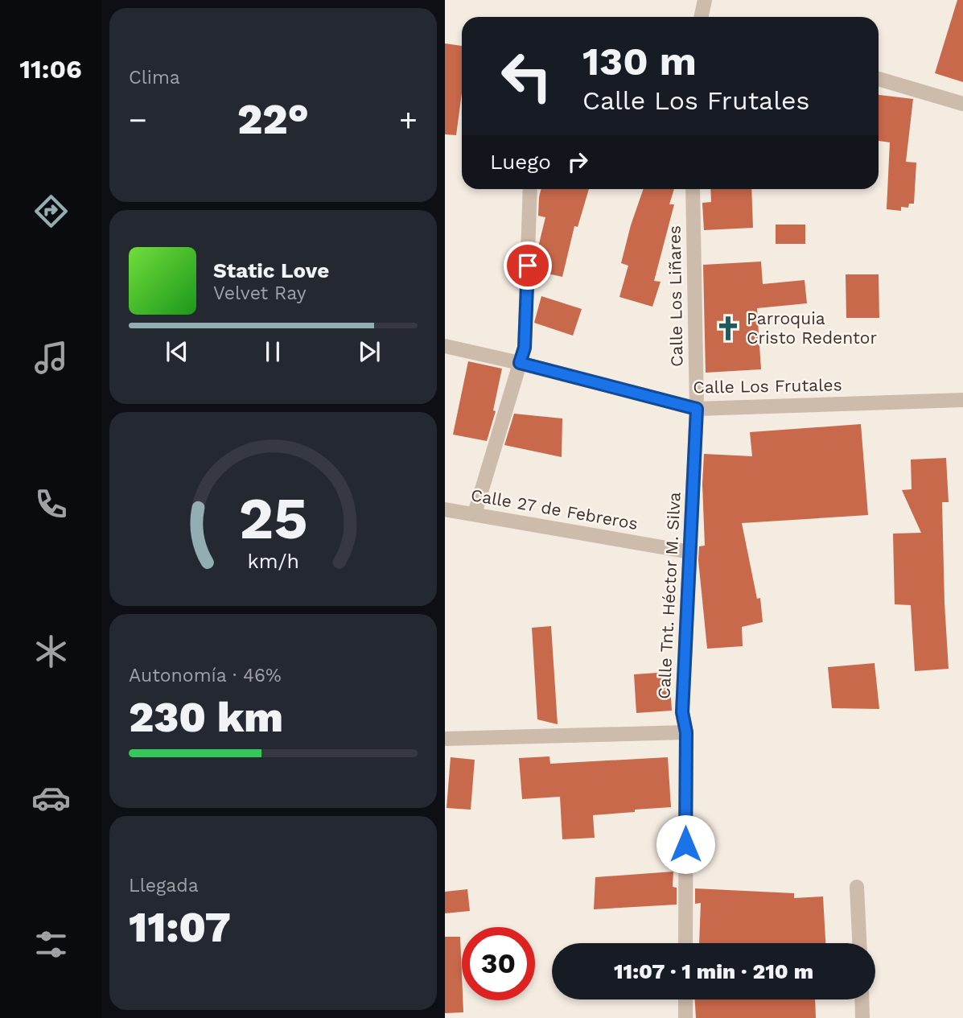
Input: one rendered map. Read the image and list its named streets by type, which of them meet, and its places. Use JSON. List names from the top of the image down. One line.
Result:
{"streets":{"street":["Calle Los Liñares","Calle Los Frutales","Calle 27 de Febreros","Calle Tnt. Héctor M. Silva"]},"crossings":[["Calle Los Liñares","Calle Los Frutales"],["Calle Los Liñares","Calle Tnt. Héctor M. Silva"],["Calle Los Frutales","Calle Tnt. Héctor M. Silva"],["Calle 27 de Febreros","Calle Tnt. Héctor M. Silva"]],"places":{"church":["Parroquia Cristo Redentor"]},"page":{"tabs":"11:06","tile":["Clima",["Autonomía · 46%","230 km"],["Llegada","11:07"]],"turn":["130 m","Calle Los Frutales"],"heat":["−","22°","+"],"then":"Luego","song":["Static Love","Velvet Ray"],"limit":"30","trip":"11:07 · 1 min · 210 m","gauge":["25","km/h"]}}
